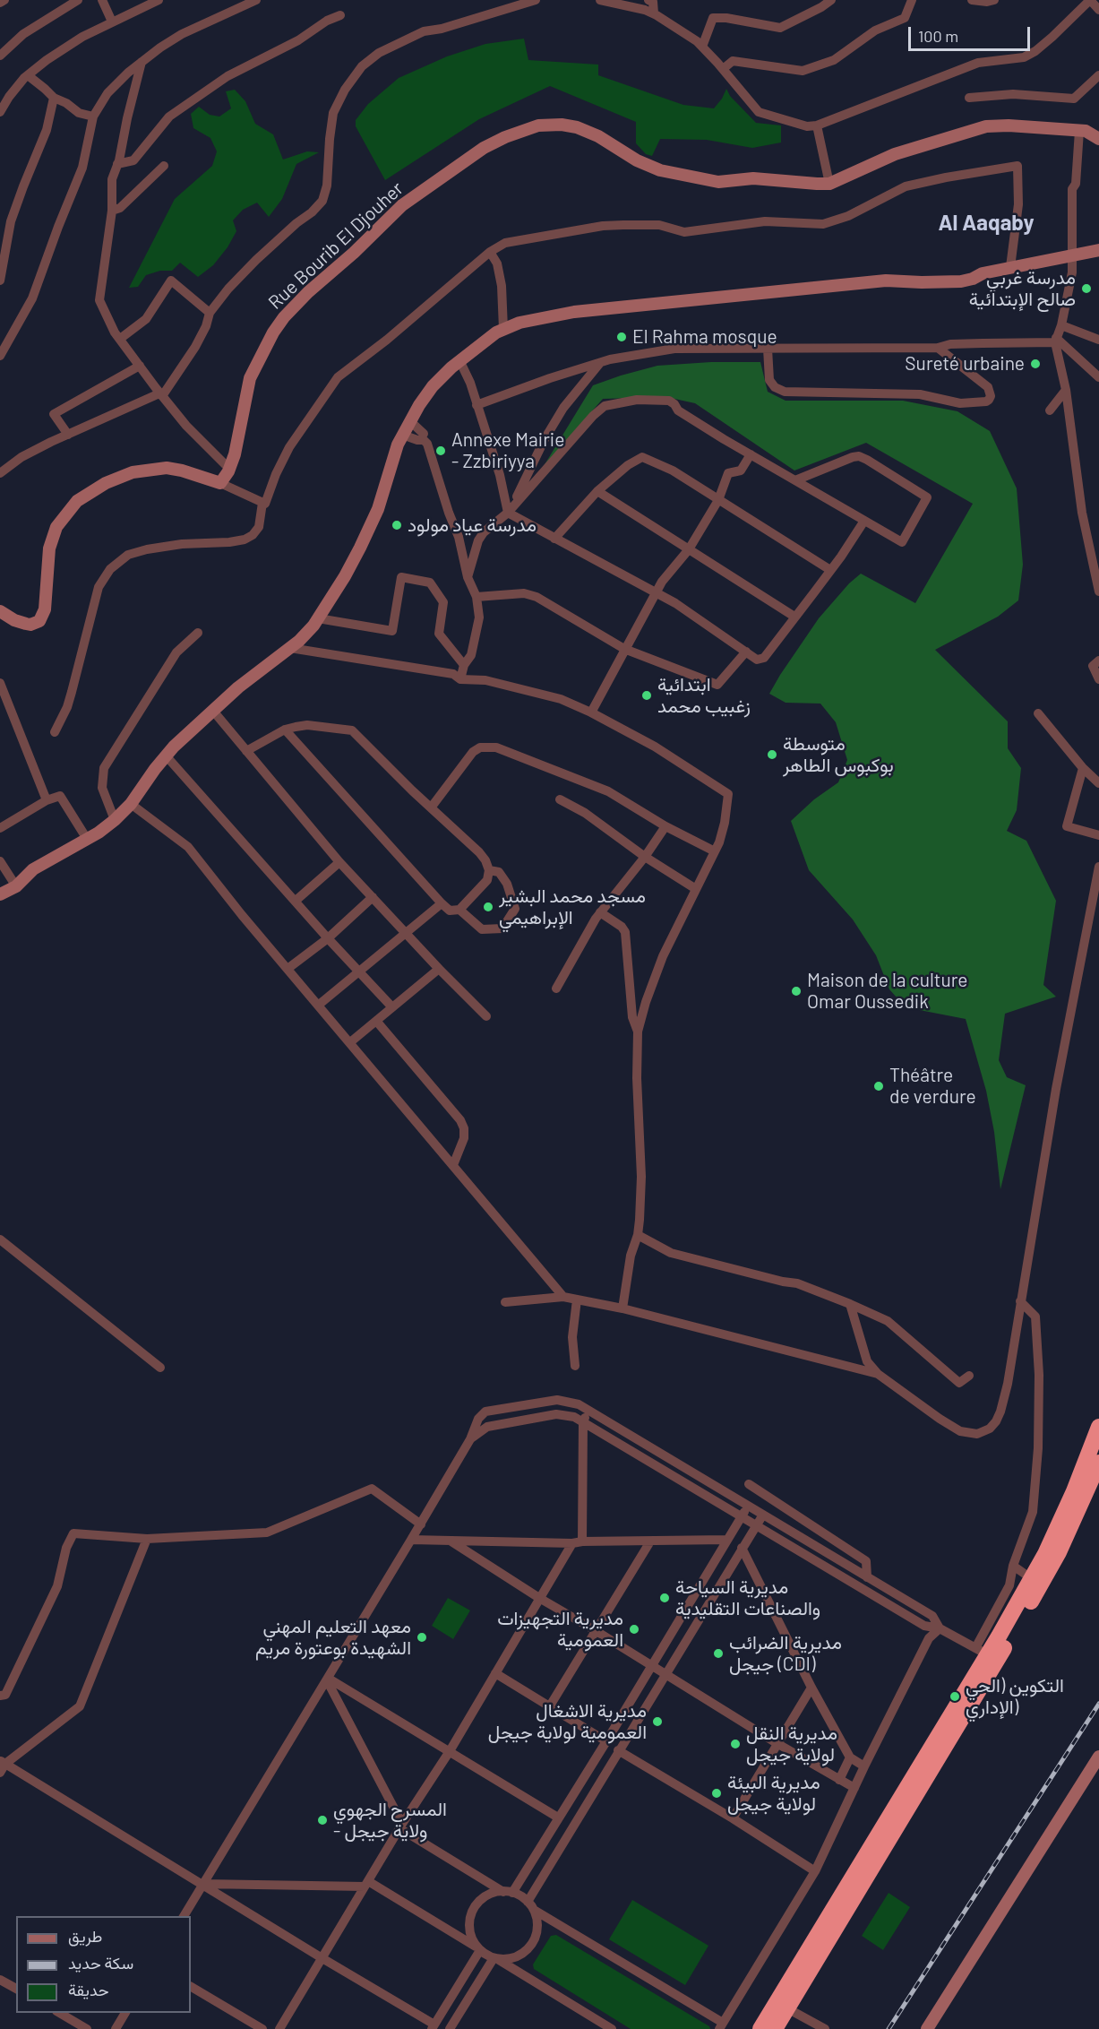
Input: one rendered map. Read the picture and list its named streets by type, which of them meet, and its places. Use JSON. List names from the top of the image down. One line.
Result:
{"streets":{"main road":["Rue Bourib El Djouher"]},"districts":["Al Aaqaby"],"places":["مدرسة غربي صالح الإبتدائية","El Rahma mosque","Sureté urbaine","Annexe Mairie - Zzbiriyya","مدرسة عياد مولود","ابتدائية زغبيب محمد","متوسطة بوكبوس الطاهر","مسجد محمد البشير الإبراهيمي","Maison de la culture Omar Oussedik","Théâtre de verdure","مديرية السياحة والصناعات التقليدية","مديرية التجهيزات العمومية","معهد التعليم المهني الشهيدة بوعتورة مريم","مديرية الضرائب جيجل (CDI)","التكوين (الحي الإداري)","مديرية الاشغال العمومية لولاية جيجل","مديرية النقل لولاية جيجل","مديرية البيئة لولاية جيجل","المسرح الجهوي - ولاية جيجل"],"legend":["طريق","سكة حديد","حديقة"],"scale_bar":"100 m"}
